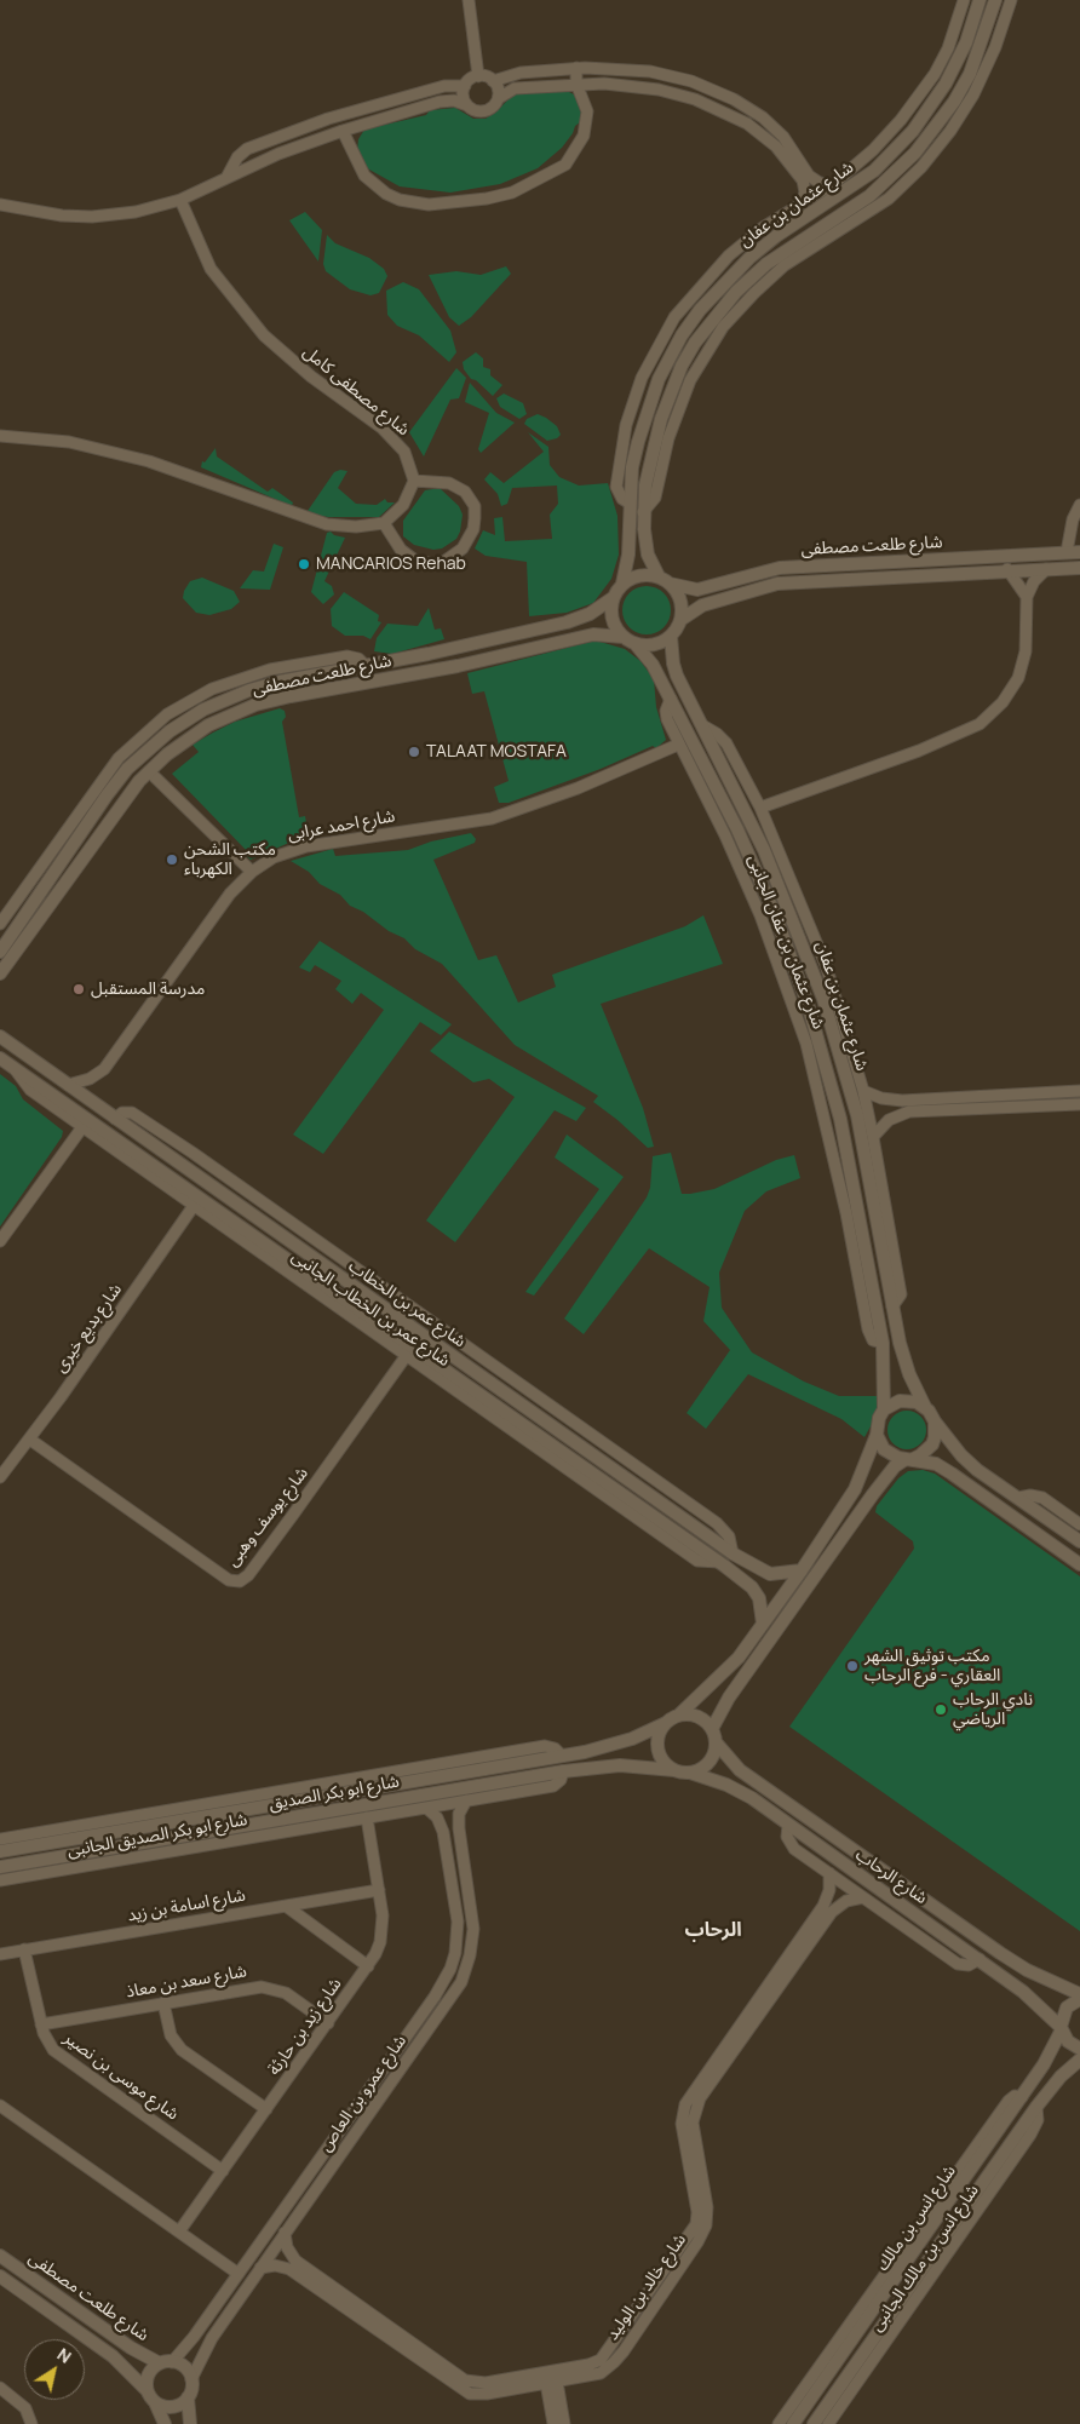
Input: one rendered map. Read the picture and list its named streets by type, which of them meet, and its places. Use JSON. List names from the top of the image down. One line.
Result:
{"streets":{"street":["شارع عثمان بن عفان","شارع مصطفى كامل","شارع طلعت مصطفى","شارع احمد عرابى","شارع عثمان بن عفان الجانبى","شارع عمر بن الخطاب","شارع عمر بن الخطاب الجانبى","شارع بديع خيرى","شارع يوسف وهبى","شارع ابو بكر الصديق","شارع ابو بكر الصديق الجانبى","شارع الرحاب","شارع اسامة بن زيد","شارع سعد بن معاذ","شارع زيد بن حارثة","شارع موسى بن نصير","شارع عمرو بن العاص","شارع انس بن مالك","شارع انس بن مالك الجانبى","شارع خالد بن الوليد"]},"crossings":[["شارع عثمان بن عفان","شارع طلعت مصطفى"],["شارع عثمان بن عفان","شارع عثمان بن عفان الجانبى"],["شارع طلعت مصطفى","شارع عمرو بن العاص"],["شارع احمد عرابى","شارع عثمان بن عفان الجانبى"],["شارع احمد عرابى","شارع عمر بن الخطاب"],["شارع عمر بن الخطاب","شارع عمر بن الخطاب الجانبى"],["شارع عمر بن الخطاب","شارع بديع خيرى"],["شارع عمر بن الخطاب الجانبى","شارع بديع خيرى"],["شارع عمر بن الخطاب الجانبى","شارع يوسف وهبى"],["شارع بديع خيرى","شارع يوسف وهبى"],["شارع ابو بكر الصديق","شارع ابو بكر الصديق الجانبى"],["شارع ابو بكر الصديق","شارع الرحاب"],["شارع ابو بكر الصديق الجانبى","شارع زيد بن حارثة"],["شارع ابو بكر الصديق الجانبى","شارع عمرو بن العاص"],["شارع الرحاب","شارع انس بن مالك"],["شارع اسامة بن زيد","شارع زيد بن حارثة"],["شارع اسامة بن زيد","شارع موسى بن نصير"],["شارع سعد بن معاذ","شارع زيد بن حارثة"],["شارع سعد بن معاذ","شارع موسى بن نصير"],["شارع زيد بن حارثة","شارع موسى بن نصير"],["شارع عمرو بن العاص","شارع خالد بن الوليد"],["شارع انس بن مالك","شارع انس بن مالك الجانبى"]],"districts":["الرحاب"],"places":["MANCARIOS Rehab","TALAAT MOSTAFA","مكتب الشحن الكهرباء","مدرسة المستقبل","مكتب توثيق الشهر العقاري - فرع الرحاب","نادي الرحاب الرياضي"],"north":"top right"}
